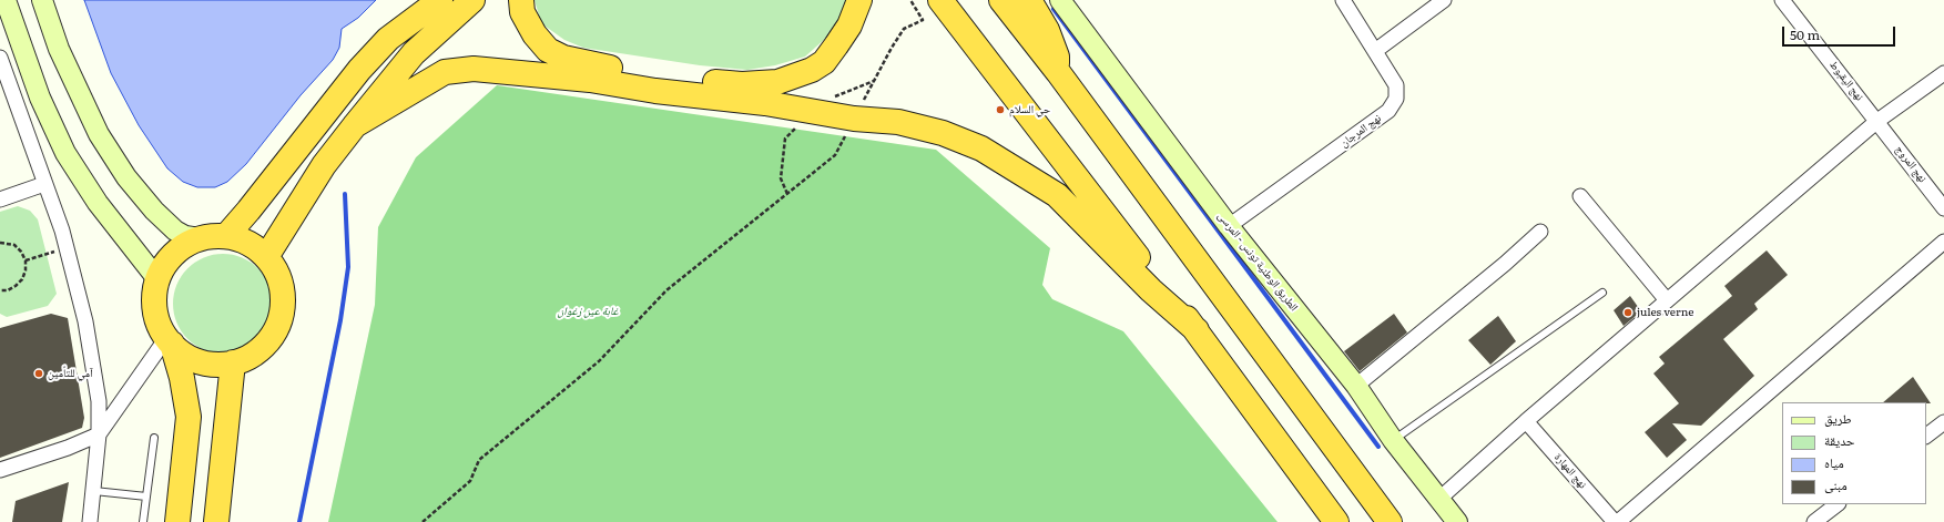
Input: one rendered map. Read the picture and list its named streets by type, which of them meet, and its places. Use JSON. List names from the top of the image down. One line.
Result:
{"streets":{"street":["نهج اليقبوط","نهج المرجان","نهج المروج","الطريق الوطنية تونس - المرسى","نهج المهارة"]},"crossings":[["نهج اليقبوط","نهج المروج"],["نهج المرجان","الطريق الوطنية تونس - المرسى"]],"parks":["غابة عين زغوان"],"places":["حي السلام","jules verne","آمي للتأمين"],"legend":["طريق","حديقة","مياه","مبنى"],"scale_bar":"50 m"}
